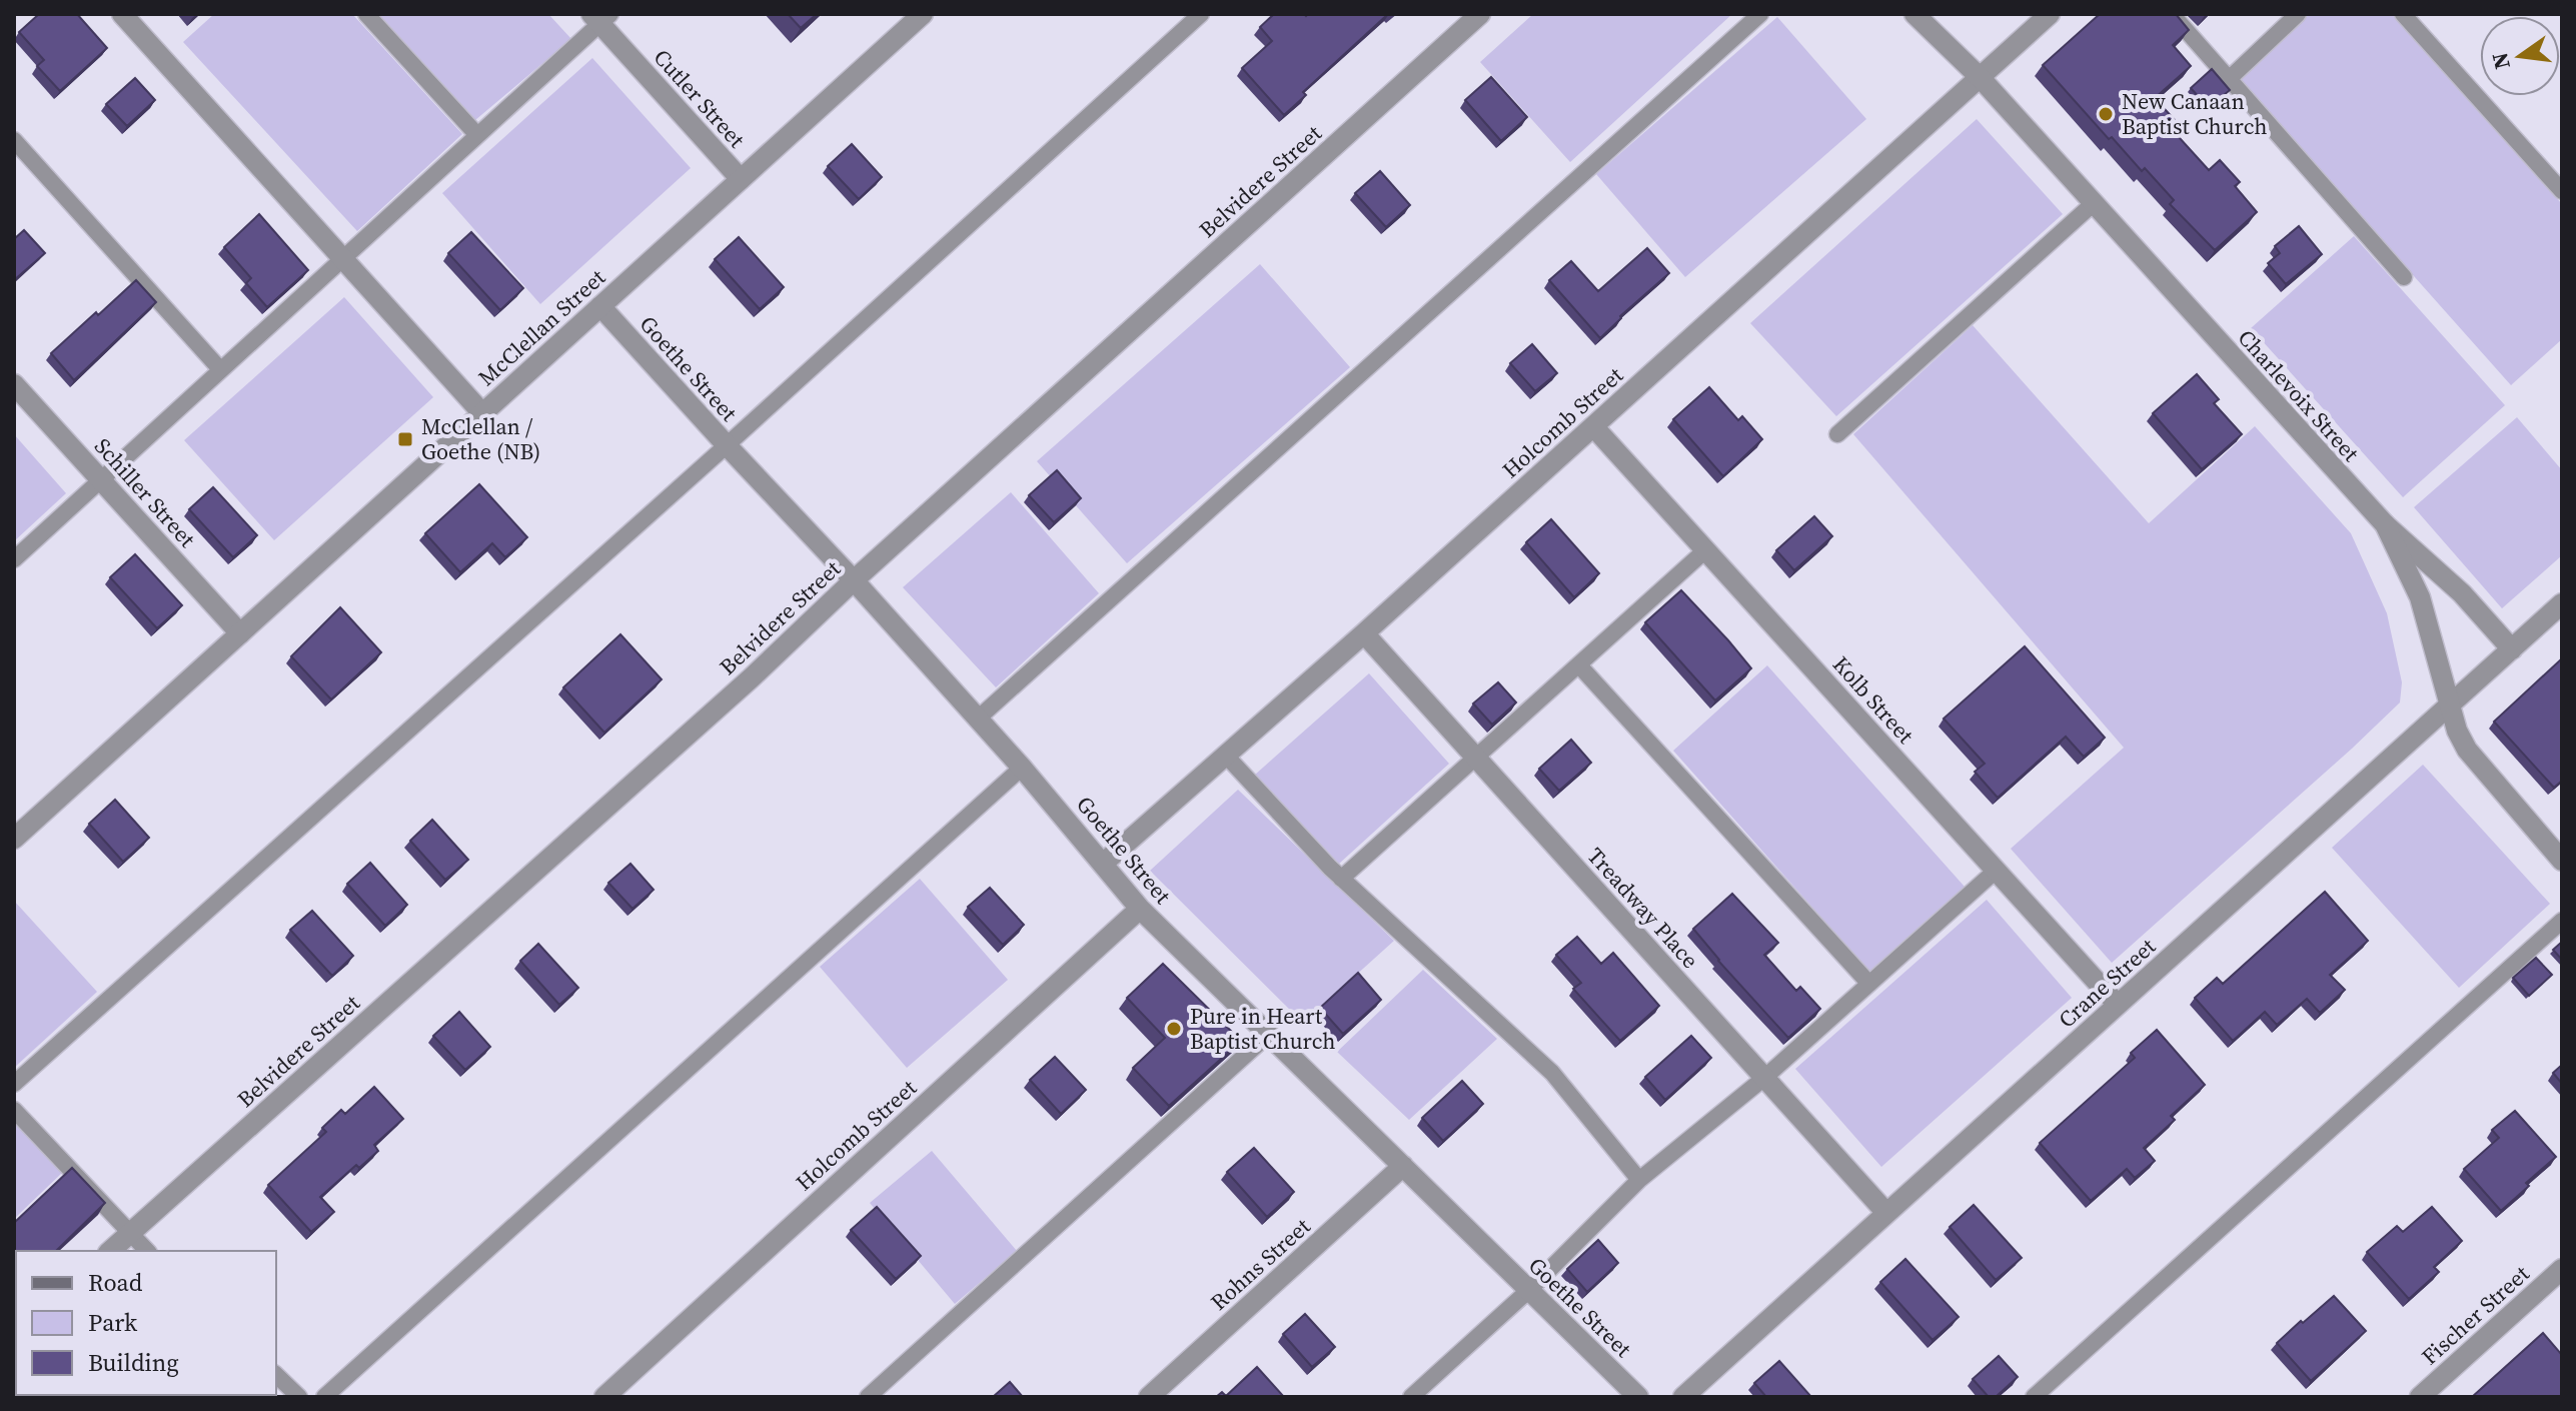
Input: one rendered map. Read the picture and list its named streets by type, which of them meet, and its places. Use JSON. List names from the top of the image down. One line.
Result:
{"streets":{"street":["Cutler Street","Belvidere Street","McClellan Street","Goethe Street","Charlevoix Street","Holcomb Street","Schiller Street","Kolb Street","Treadway Place","Crane Street","Rohns Street","Fischer Street"]},"crossings":[["Cutler Street","McClellan Street"],["Belvidere Street","Goethe Street"],["McClellan Street","Goethe Street"],["McClellan Street","Schiller Street"],["Goethe Street","Holcomb Street"],["Goethe Street","Rohns Street"],["Charlevoix Street","Holcomb Street"],["Charlevoix Street","Crane Street"],["Holcomb Street","Kolb Street"],["Holcomb Street","Treadway Place"],["Kolb Street","Crane Street"],["Treadway Place","Crane Street"]],"places":{"other":["New Canaan Baptist Church","Pure in Heart Baptist Church"],"transit":["McClellan / Goethe (NB)"]},"legend":["Road","Park","Building"],"north":"left"}
